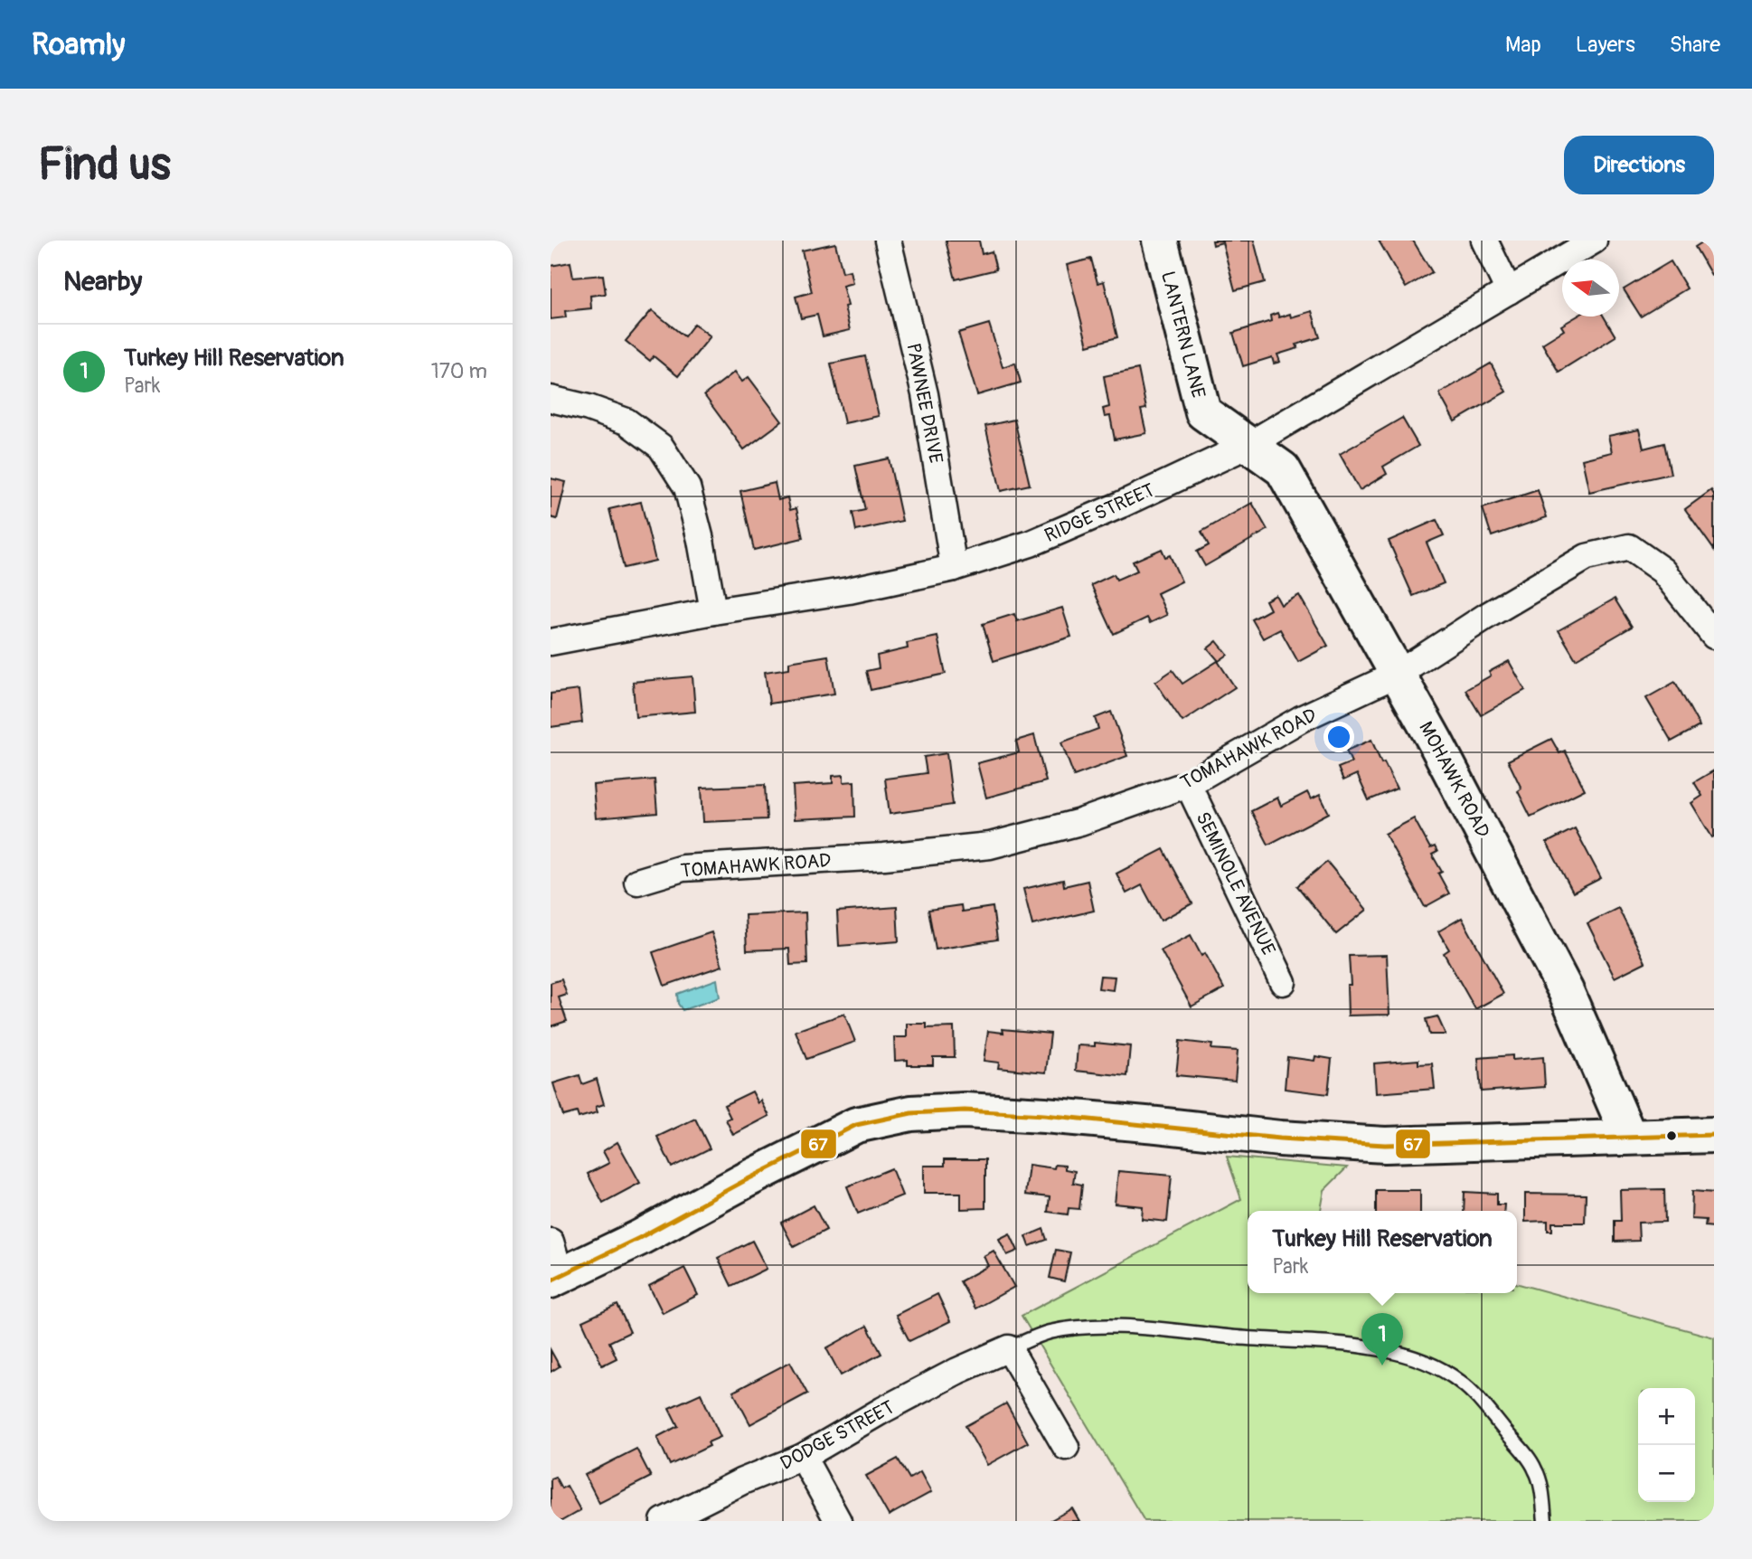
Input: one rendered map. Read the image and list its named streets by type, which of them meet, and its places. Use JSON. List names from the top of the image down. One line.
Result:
{"streets":{"street":["LANTERN LANE","PAWNEE DRIVE","RIDGE STREET","TOMAHAWK ROAD","MOHAWK ROAD","SEMINOLE AVENUE","DODGE STREET"]},"crossings":[["LANTERN LANE","RIDGE STREET"],["LANTERN LANE","MOHAWK ROAD"],["PAWNEE DRIVE","RIDGE STREET"],["RIDGE STREET","MOHAWK ROAD"],["TOMAHAWK ROAD","MOHAWK ROAD"],["TOMAHAWK ROAD","SEMINOLE AVENUE"]],"lines":["transit line 67"],"north":"left","page":{"header":"Roamly","nav":["Map","Layers","Share"],"buttons":"Directions","title":"Find us","heading":"Nearby","list":[{"mark":"1","name":"Turkey Hill Reservation","note":"Park","value":"170 m"}],"popup":["Turkey Hill Reservation","Park"],"pins":"1","map_buttons":["+","−"]}}
